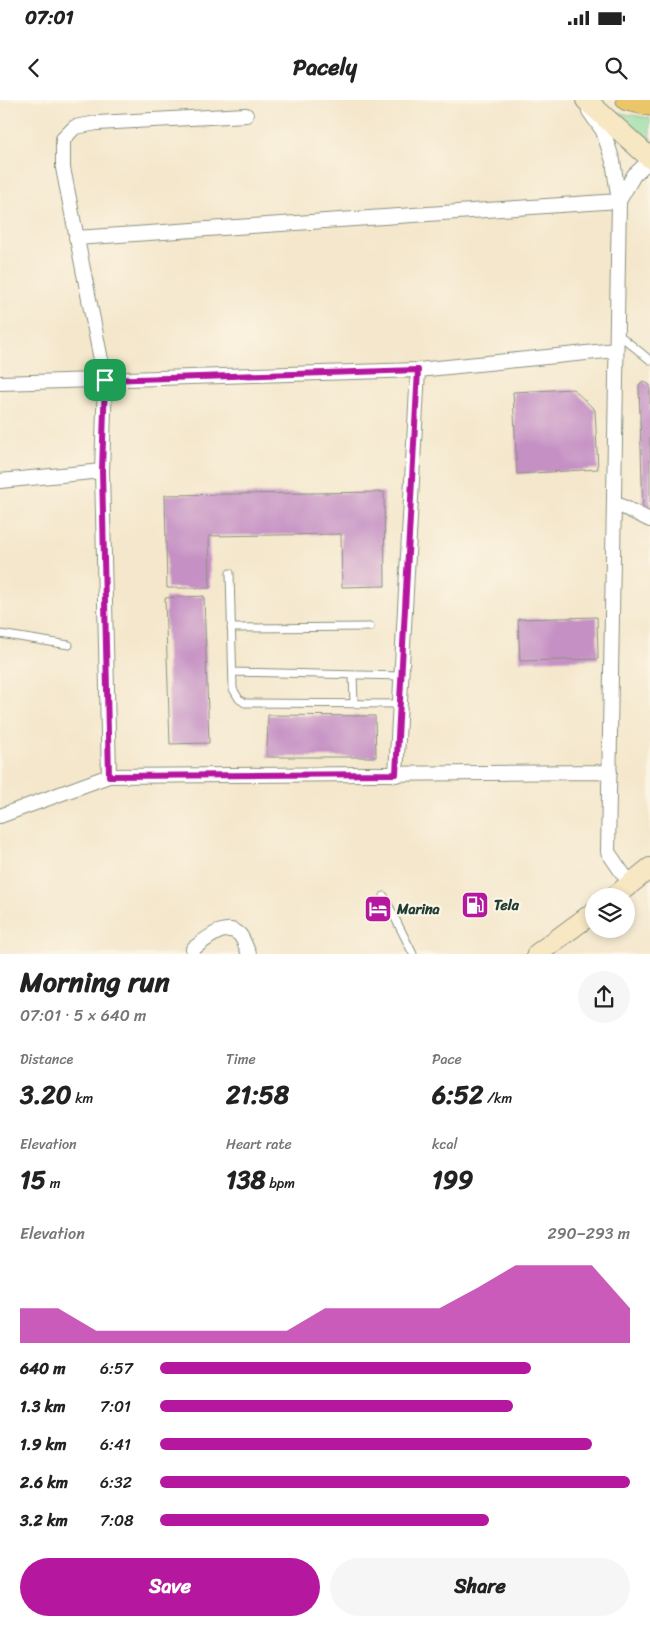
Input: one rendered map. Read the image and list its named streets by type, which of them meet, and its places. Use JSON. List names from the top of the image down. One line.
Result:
{"places":{"fuel station":["Tela"],"hotel":["Marina"]},"page":{"status":"07:01","header":"Pacely","heading":["Morning run","07:01 · 5 × 640 m"],"stats":[["Distance","3.20 km"],["Time","21:58"],["Pace","6:52 /km"],["Elevation","15 m"],["Heart rate","138 bpm"],["kcal","199"]],"chart":["Elevation","290–293 m"],"list":[{"name":"640 m","note":"6:57"},{"name":"1.3 km","note":"7:01"},{"name":"1.9 km","note":"6:41"},{"name":"2.6 km","note":"6:32"},{"name":"3.2 km","note":"7:08"}],"buttons":["Save","Share"]}}
